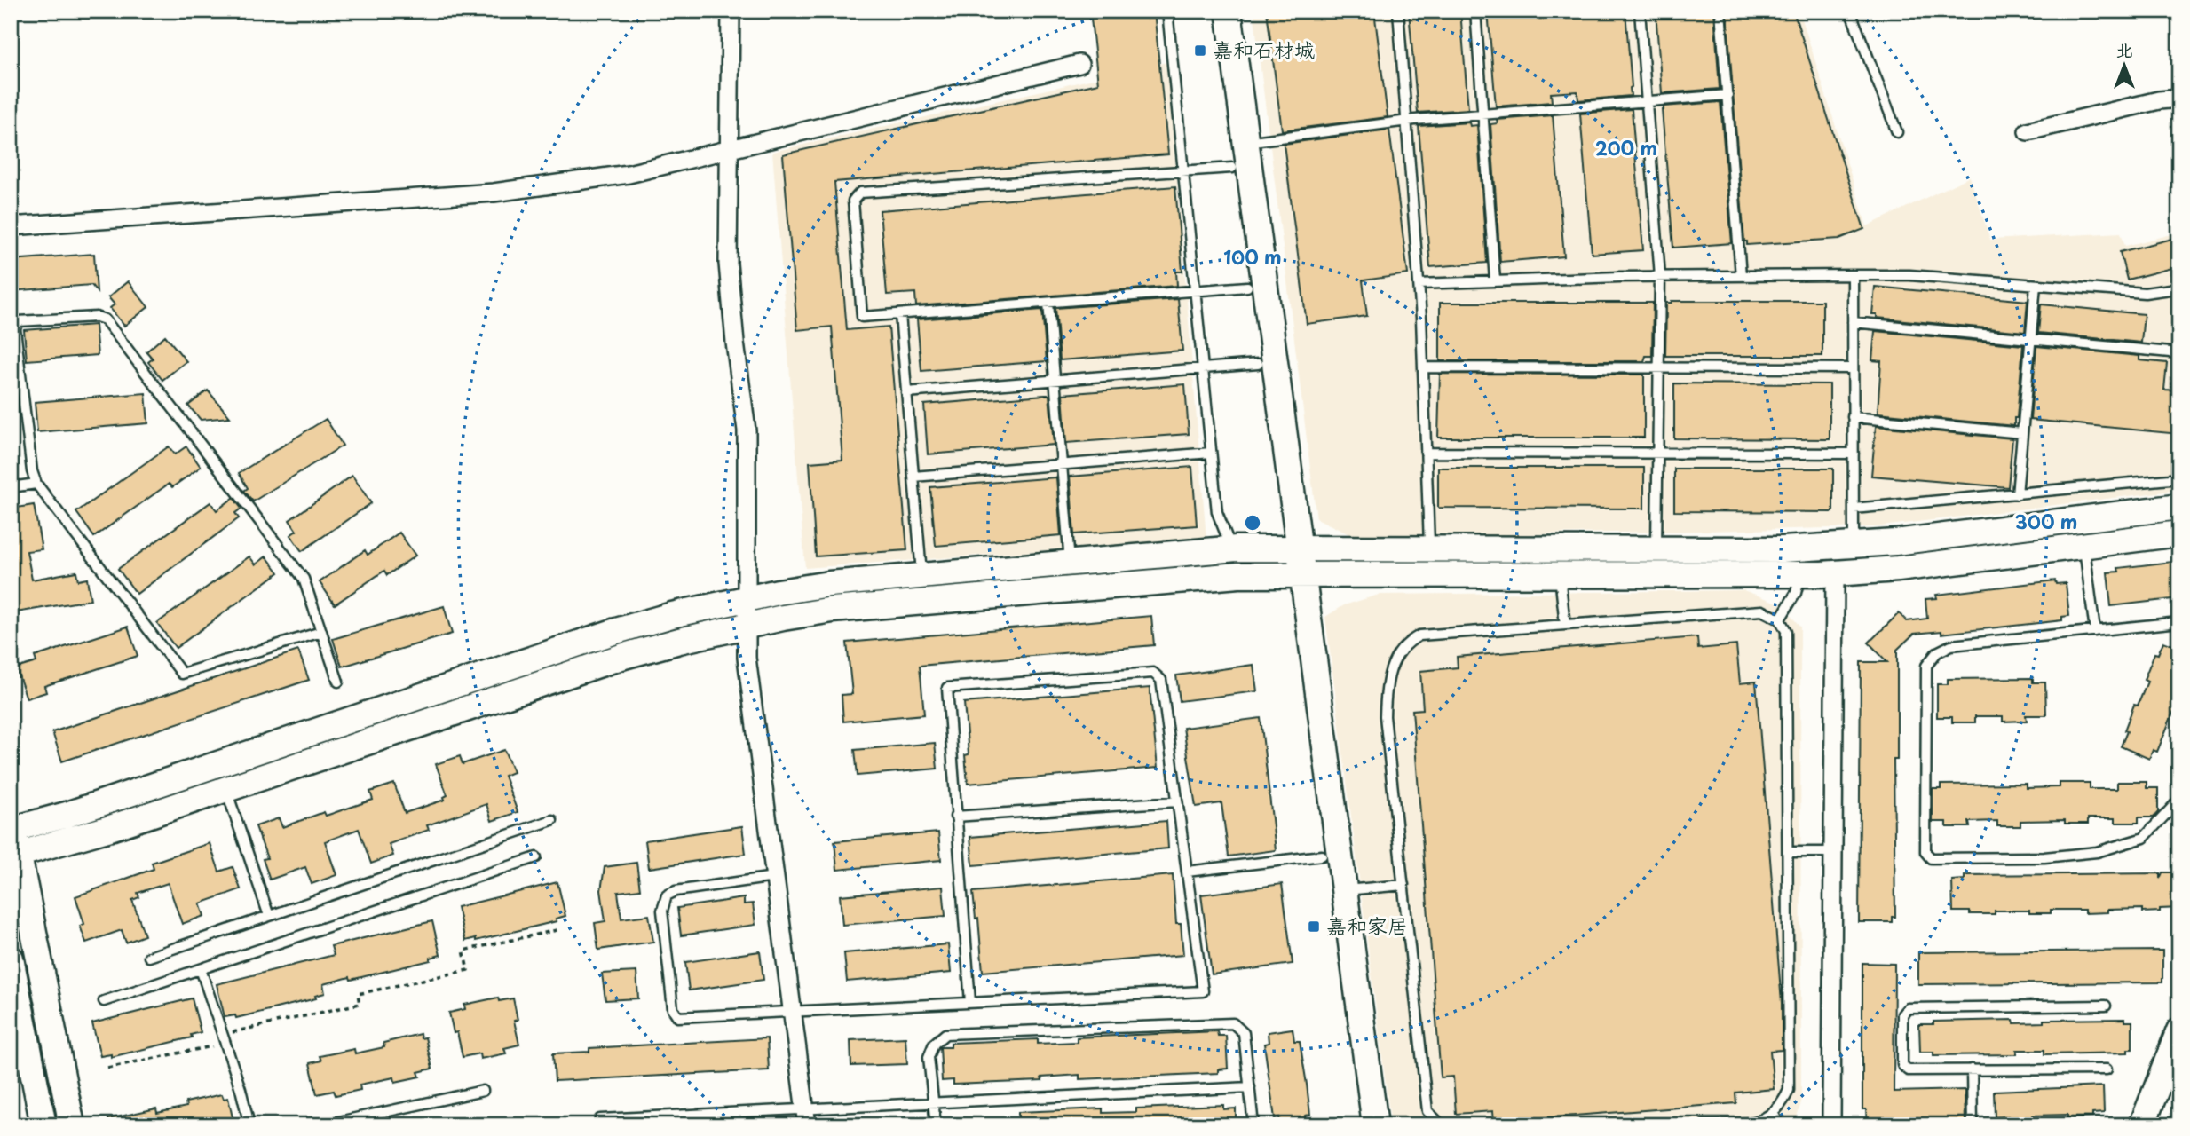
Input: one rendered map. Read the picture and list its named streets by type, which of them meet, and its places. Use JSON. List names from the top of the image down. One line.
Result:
{"places":{"transit":["嘉和石材城","嘉和家居"]},"north":"top","rings":["200 m","100 m","300 m"]}
